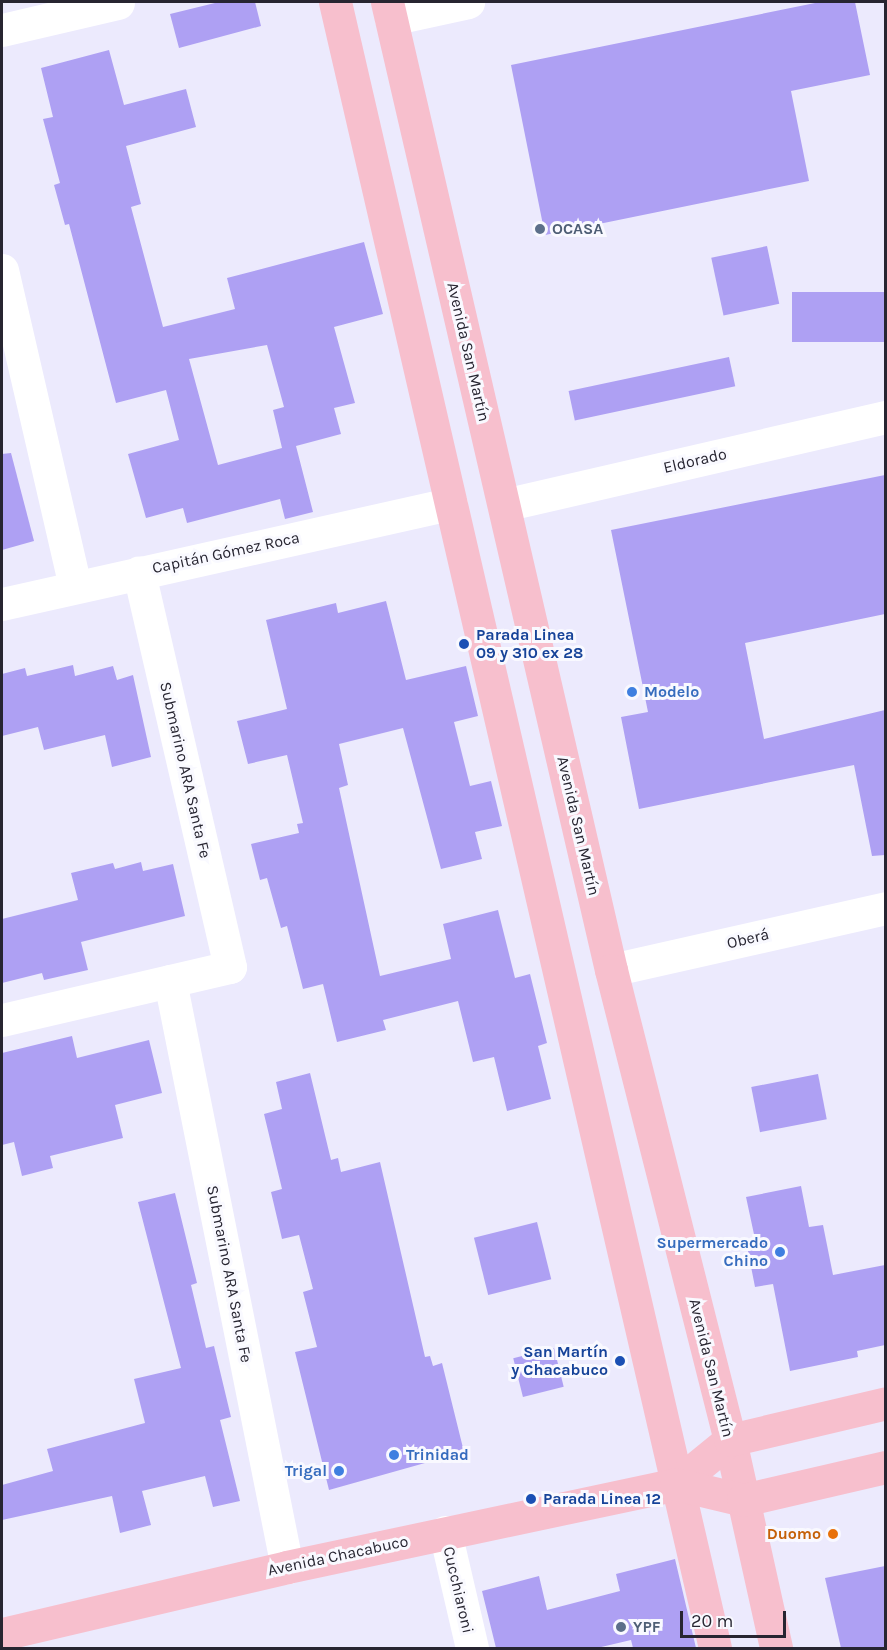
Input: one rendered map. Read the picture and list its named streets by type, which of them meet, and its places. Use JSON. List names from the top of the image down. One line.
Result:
{"streets":{"main road":["Avenida San Martín","Avenida Chacabuco"],"street":["Eldorado","Capitán Gómez Roca","Submarino ARA Santa Fe","Oberá","Cucchiaroni"]},"crossings":[["Avenida San Martín","Eldorado"],["Avenida San Martín","Oberá"],["Avenida San Martín","Avenida Chacabuco"],["Capitán Gómez Roca","Submarino ARA Santa Fe"],["Submarino ARA Santa Fe","Avenida Chacabuco"],["Avenida Chacabuco","Cucchiaroni"]],"places":["OCASA","Parada Linea 09 y 310 ex 28","Modelo","Supermercado Chino","San Martín y Chacabuco","Trinidad","Trigal","Parada Linea 12","Duomo","YPF"],"scale_bar":"20 m"}
